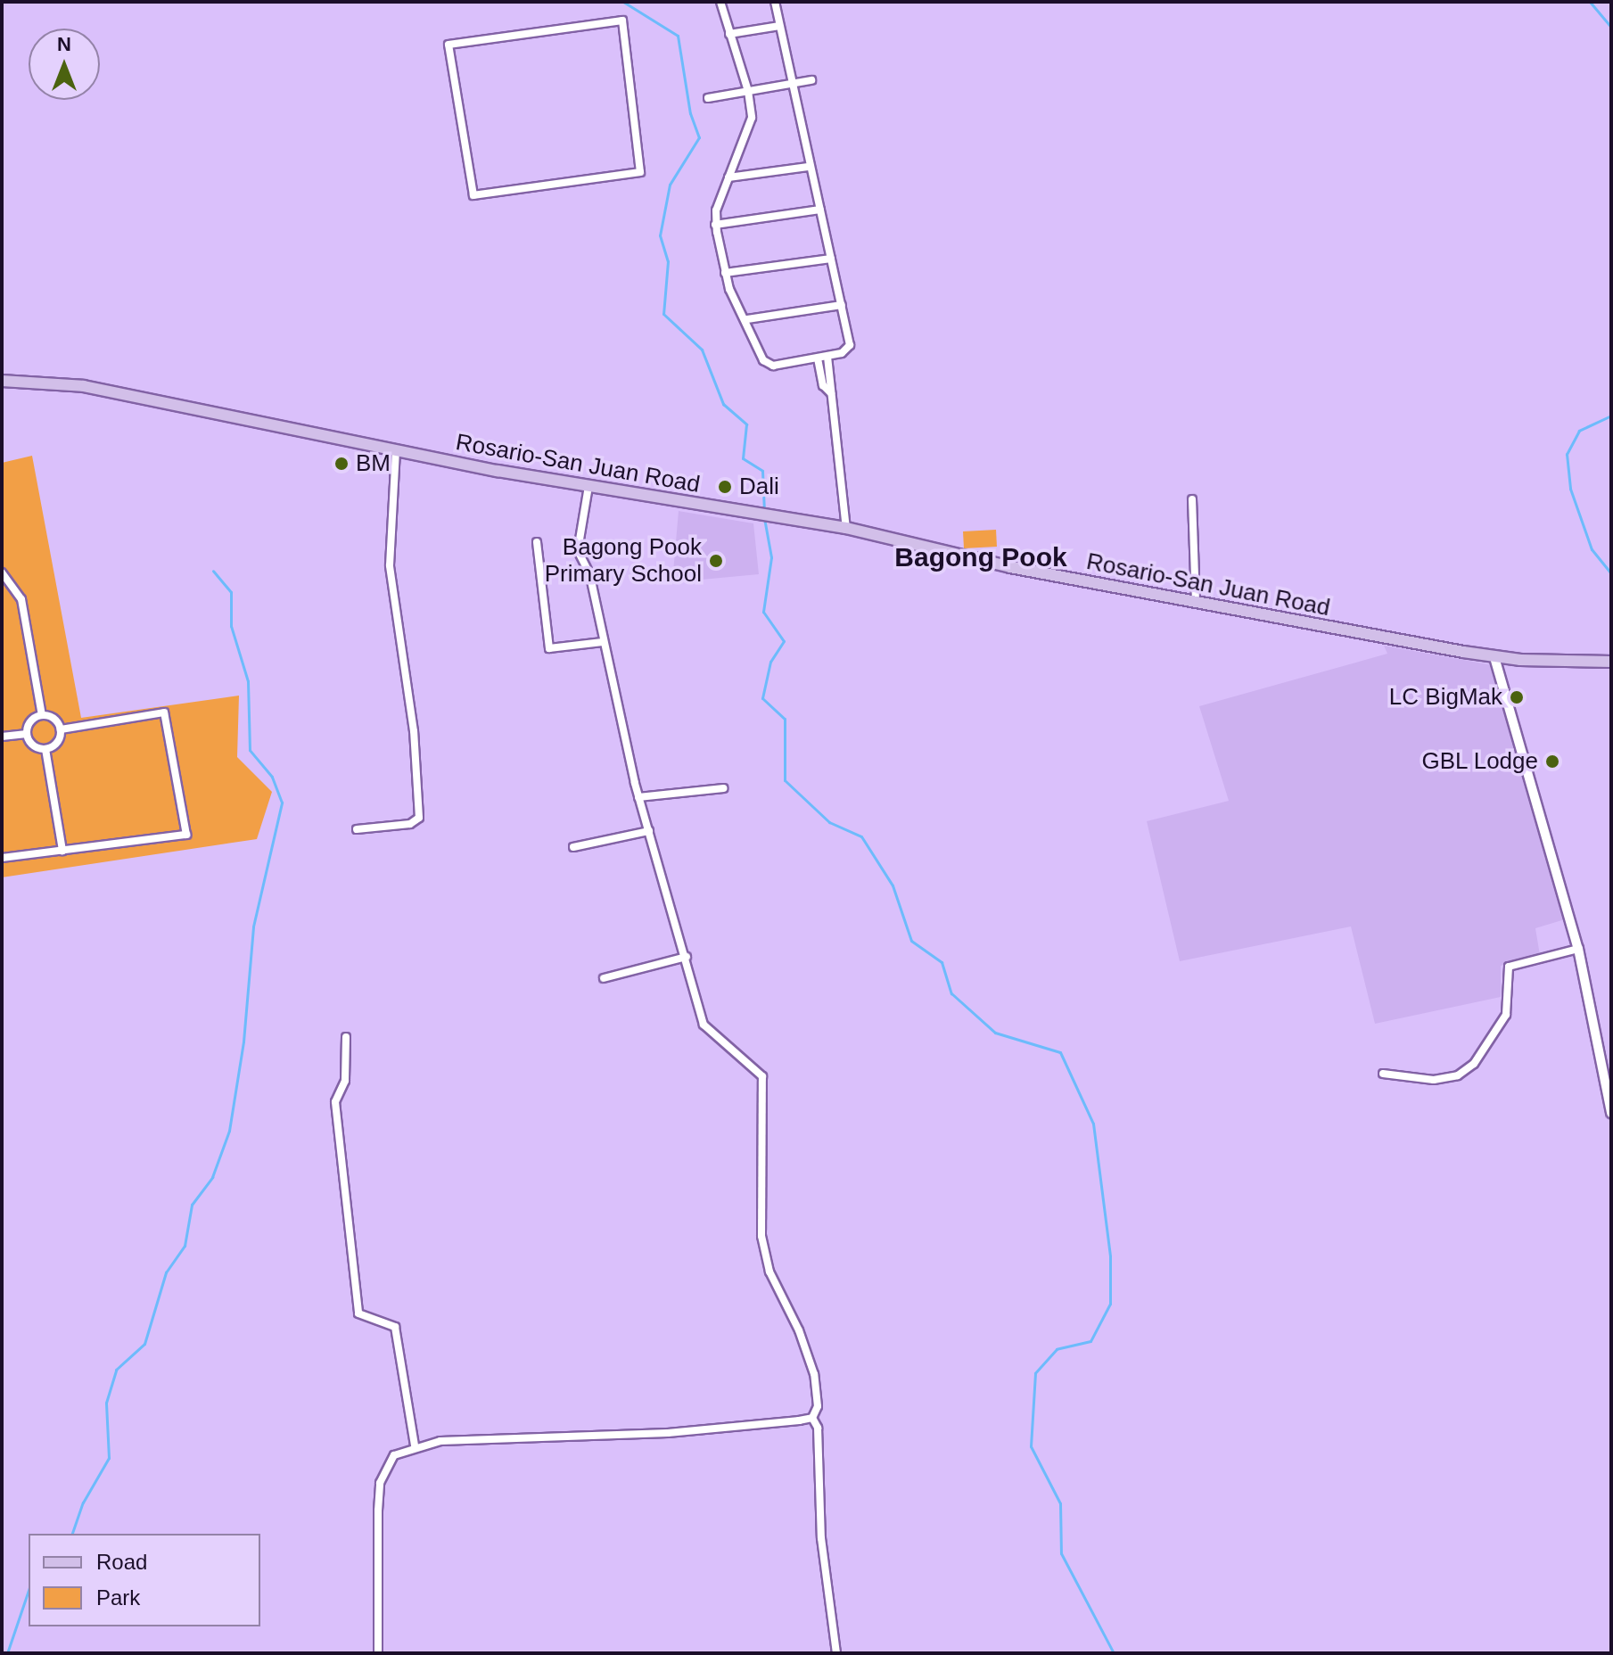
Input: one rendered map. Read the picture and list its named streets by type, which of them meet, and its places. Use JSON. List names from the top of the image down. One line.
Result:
{"streets":{"main road":["Rosario-San Juan Road"]},"districts":["Bagong Pook"],"places":["BM","Dali","Bagong Pook Primary School","LC BigMak","GBL Lodge"],"legend":["Road","Park"],"north":"top"}
